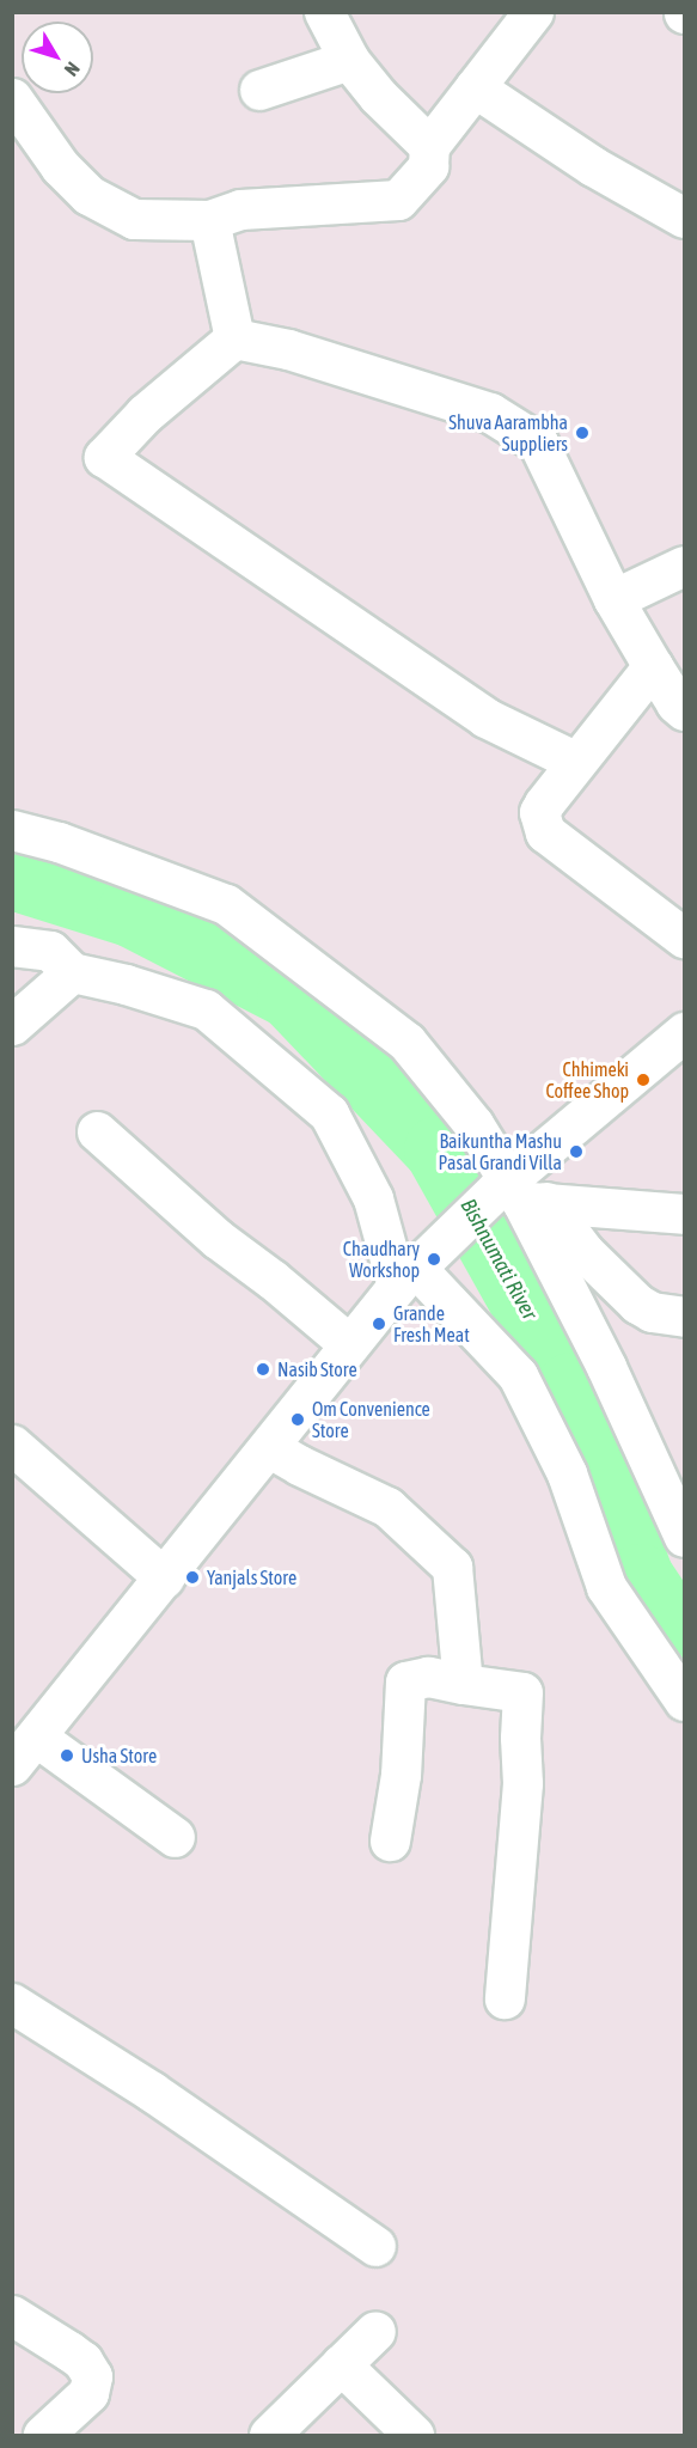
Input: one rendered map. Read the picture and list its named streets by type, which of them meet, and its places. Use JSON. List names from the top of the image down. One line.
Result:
{"water":["Bishnumati River"],"places":["Shuva Aarambha Suppliers","Chhimeki Coffee Shop","Baikuntha Mashu Pasal Grandi Villa","Chaudhary Workshop","Grande Fresh Meat","Nasib Store","Om Convenience Store","Yanjals Store","Usha Store"],"north":"bottom right"}
